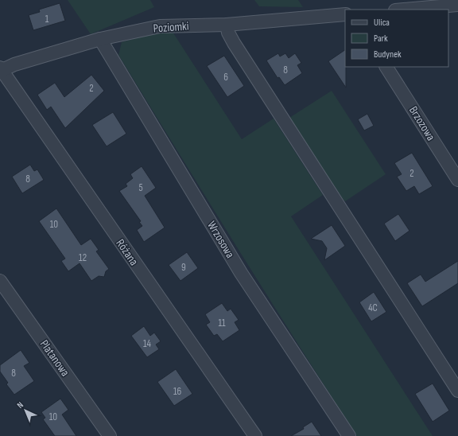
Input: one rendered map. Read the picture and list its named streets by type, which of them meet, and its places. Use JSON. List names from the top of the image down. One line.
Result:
{"streets":{"street":["Poziomki","Brzozowa","Wrzosowa","Różana","Platanowa"]},"crossings":[["Poziomki","Wrzosowa"],["Poziomki","Różana"]],"house_numbers":["1","8","6","2","2","8","5","10","12","9","4C","11","14","8","16","10"],"legend":["Ulica","Park","Budynek"],"north":"top left"}
